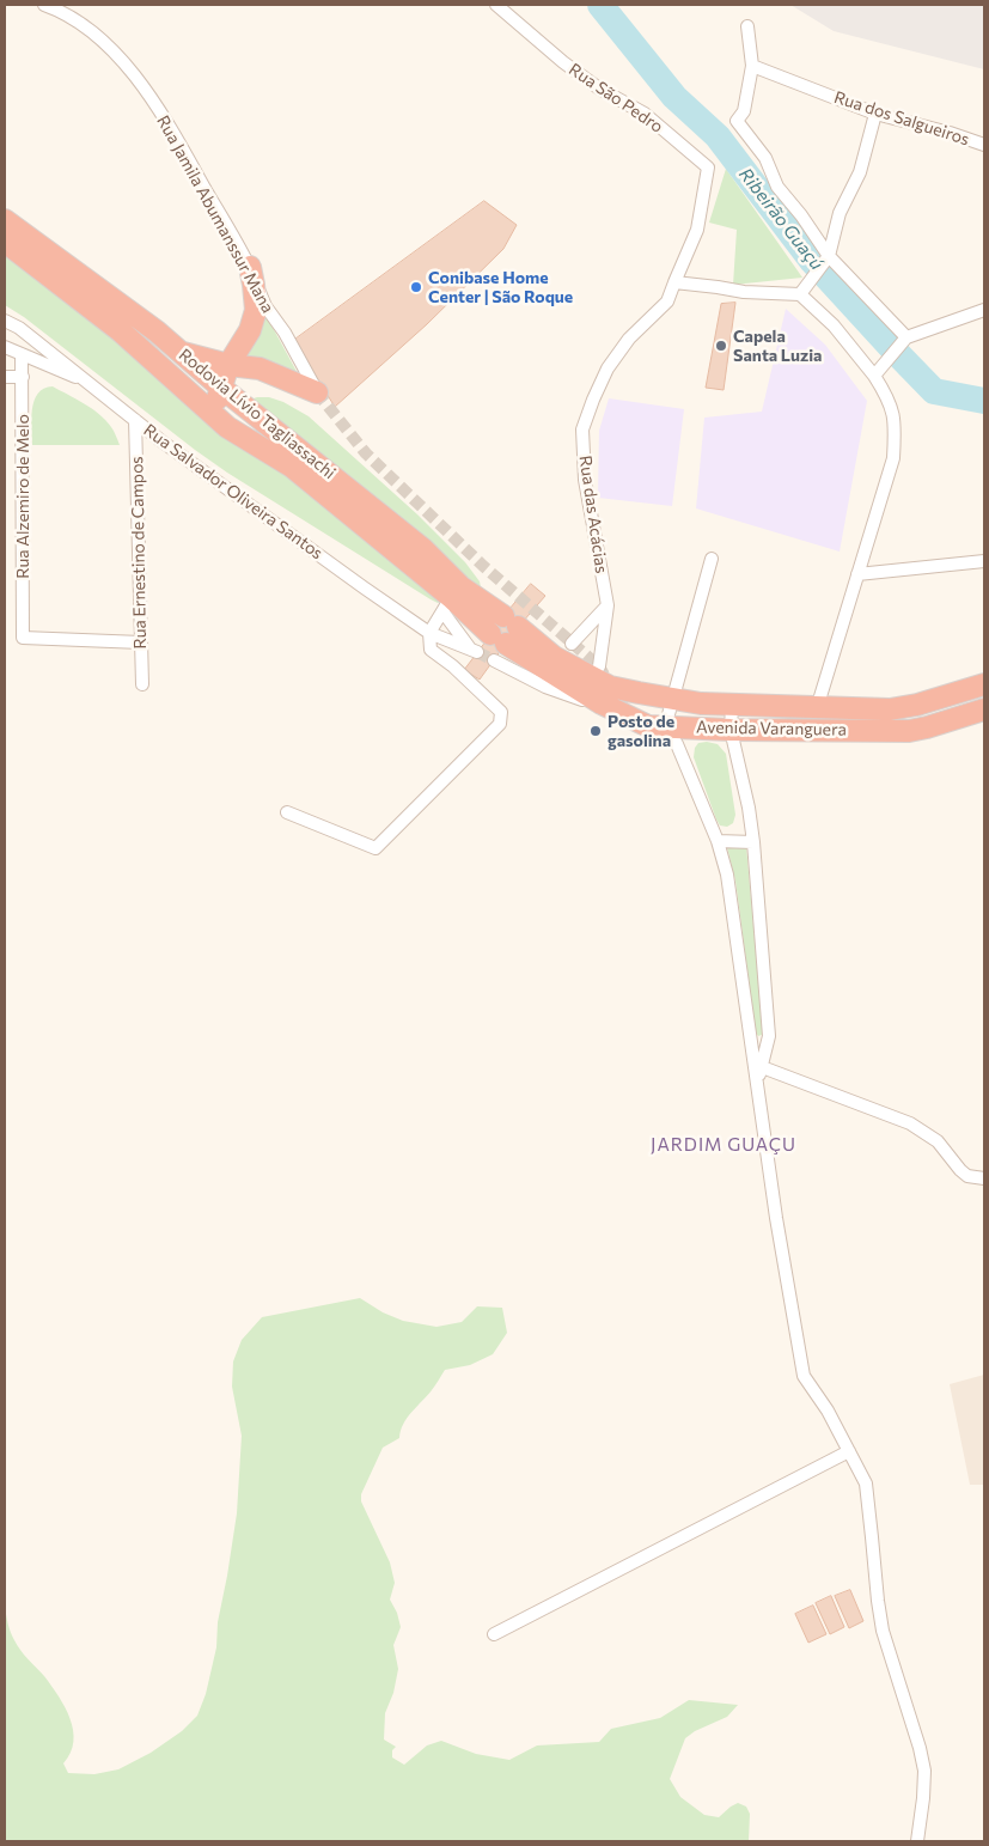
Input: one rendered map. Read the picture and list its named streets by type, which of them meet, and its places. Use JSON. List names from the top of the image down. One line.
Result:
{"streets":{"highway":["Rodovia Lívio Tagliassachi","Avenida Varanguera"],"street":["Rua São Pedro","Rua dos Salgueiros","Rua Jamila Abumanssur Mana","Rua Salvador Oliveira Santos","Rua Alzemiro de Melo","Rua das Acácias","Rua Ernestino de Campos"]},"crossings":[["Rua São Pedro","Rua das Acácias"],["Rodovia Lívio Tagliassachi","Rua Salvador Oliveira Santos"],["Rodovia Lívio Tagliassachi","Avenida Varanguera"],["Rua Salvador Oliveira Santos","Rua Ernestino de Campos"],["Rua Alzemiro de Melo","Rua Ernestino de Campos"]],"districts":["JARDIM GUAÇU"],"water":["Ribeirão Guaçú"],"places":["Conibase Home Center | São Roque","Capela Santa Luzia","Posto de gasolina"]}
